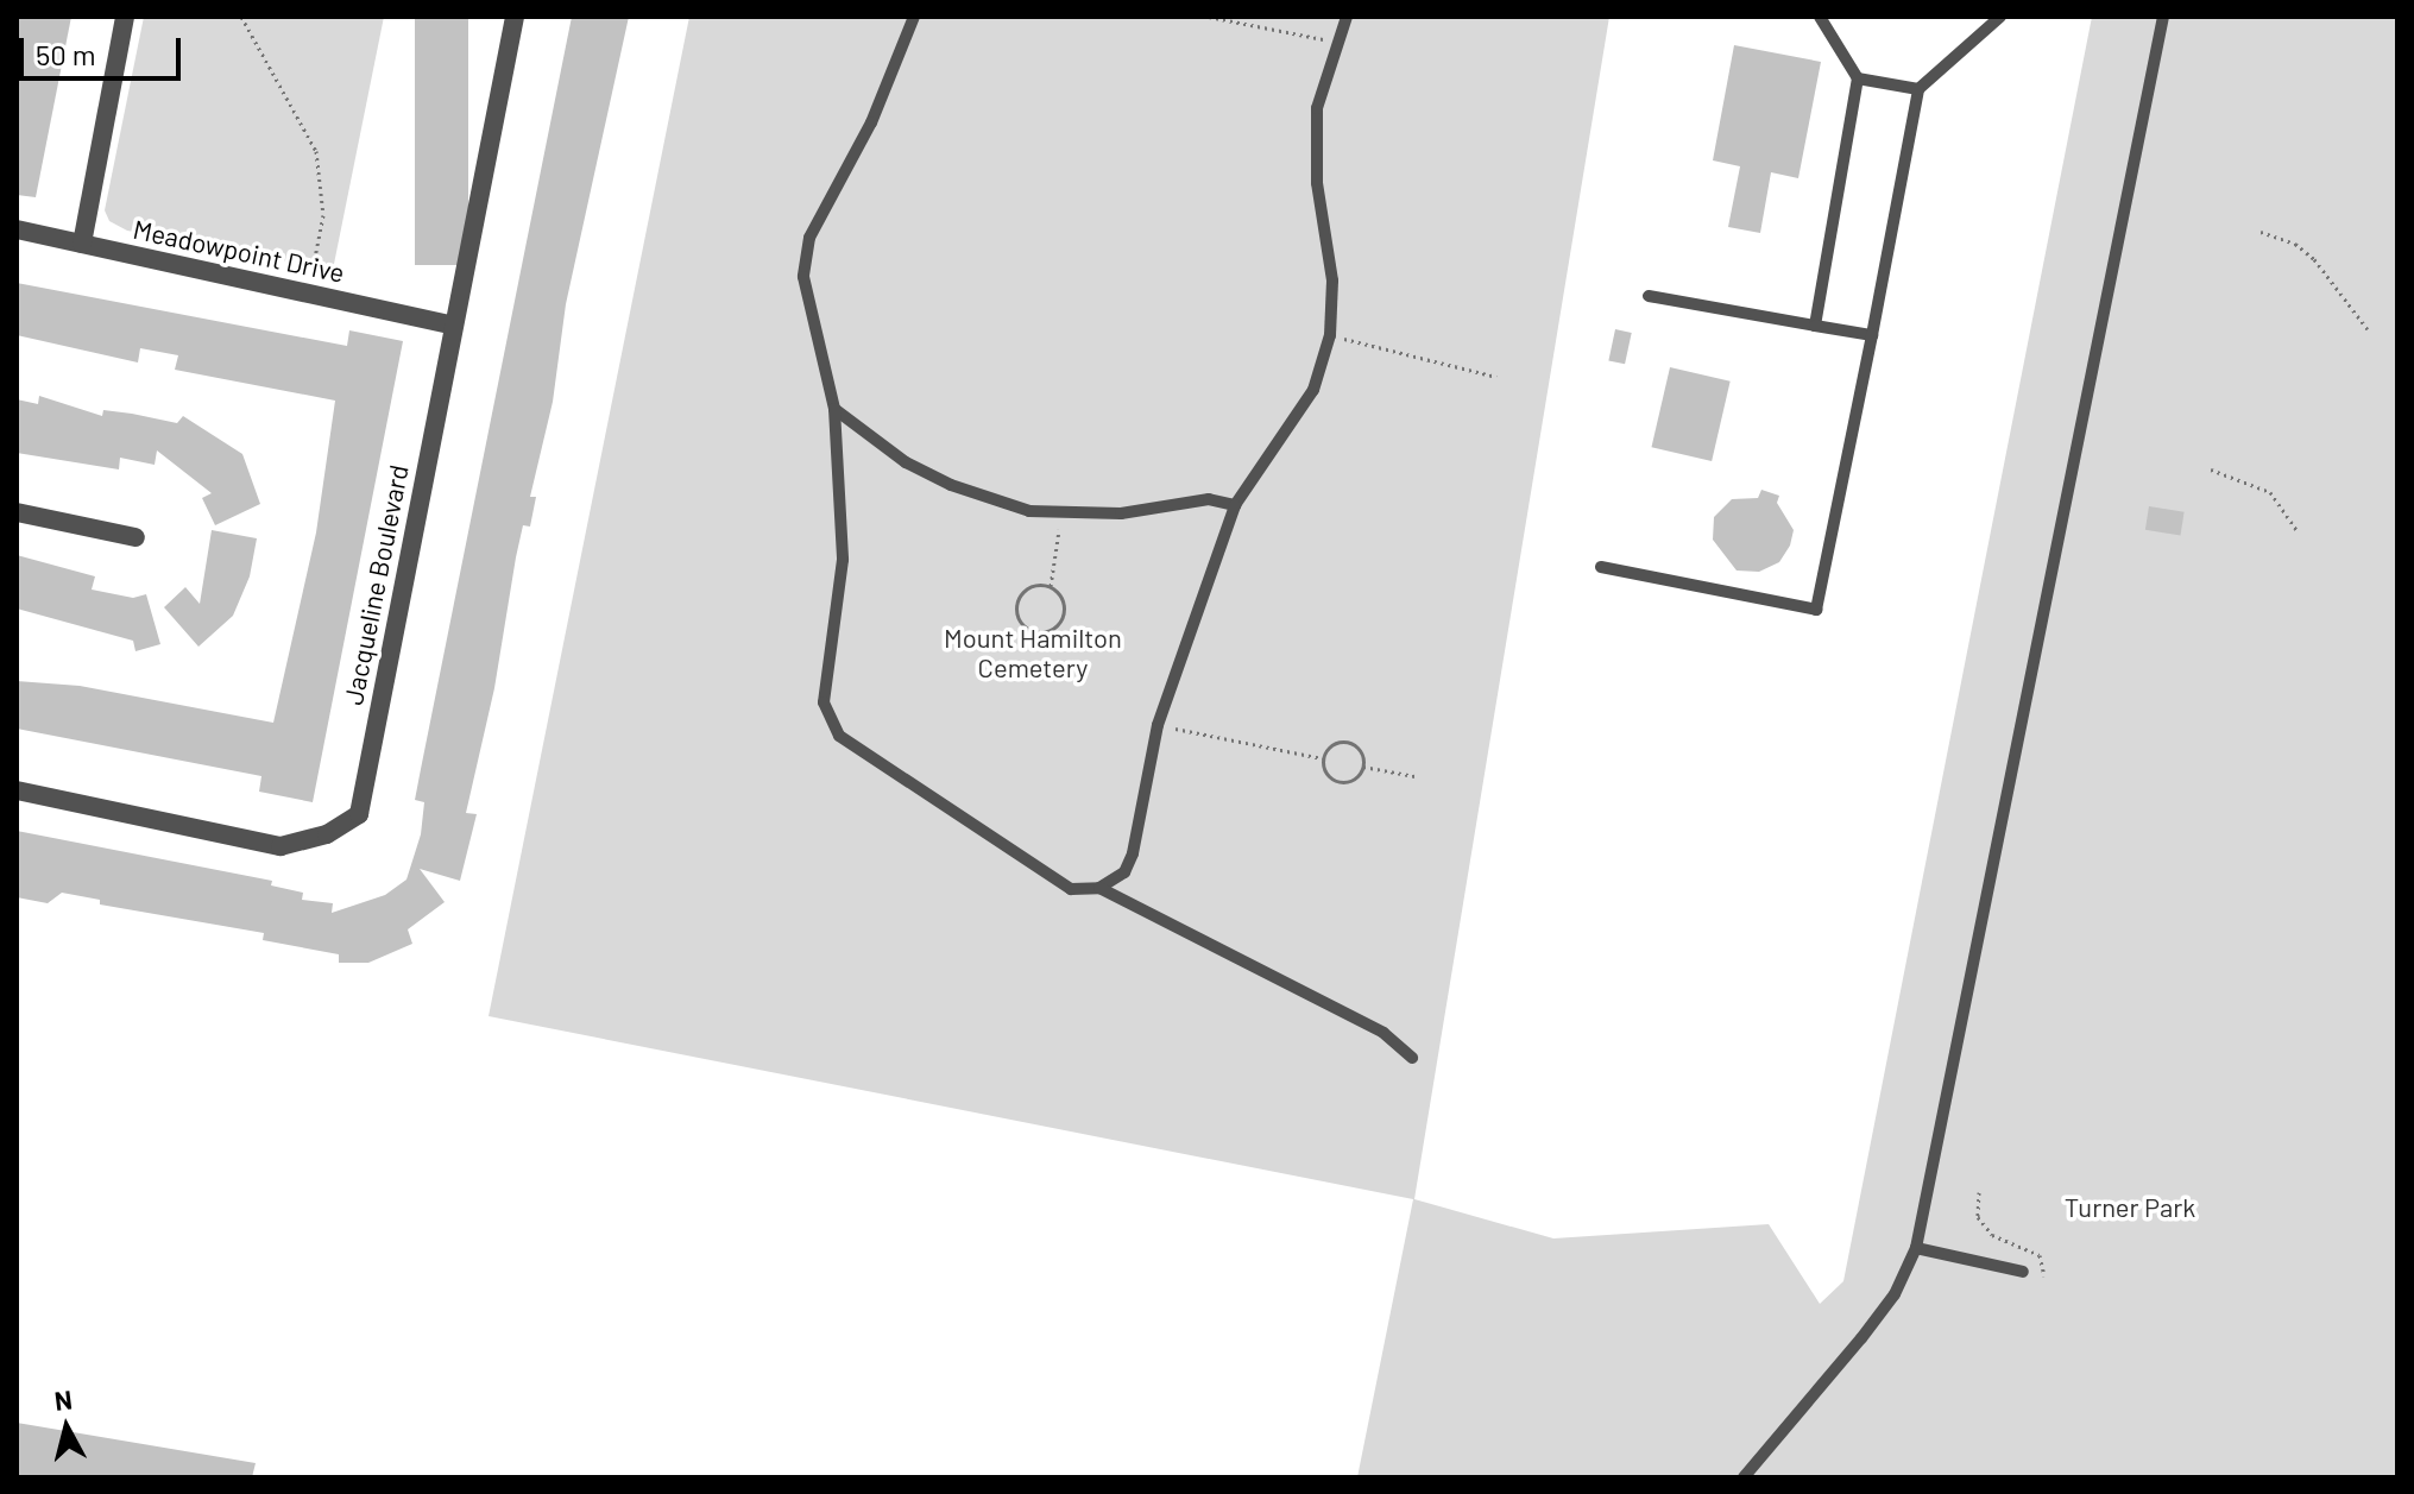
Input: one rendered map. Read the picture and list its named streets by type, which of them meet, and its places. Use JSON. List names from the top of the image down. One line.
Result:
{"streets":{"street":["Meadowpoint Drive","Jacqueline Boulevard"]},"crossings":[["Meadowpoint Drive","Jacqueline Boulevard"]],"parks":["Mount Hamilton Cemetery","Turner Park"],"scale_bar":"50 m","north":"top"}
